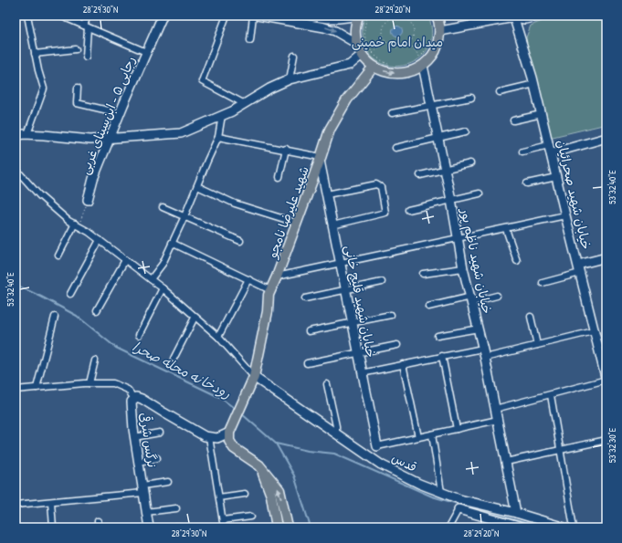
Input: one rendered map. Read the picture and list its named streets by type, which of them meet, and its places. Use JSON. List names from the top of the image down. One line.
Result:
{"streets":{"main road":["شهید علیرضا نامجو"],"street":["رجایی ۵ - ابن‌سینای غربی","خیابان شهید صحرائیان","خیابان شهید ناظم پور","خیابان شهید قلیچ خانی","نرگس شرقی","قدس"]},"crossings":[["شهید علیرضا نامجو","خیابان شهید قلیچ خانی"],["شهید علیرضا نامجو","قدس"],["خیابان شهید ناظم پور","قدس"]],"water":["رودخانه محله صحرا"],"parks":["میدان امام خمینی"],"coordinates":["28°29'30\"N","28°29'20\"N","53°32'40\"E","53°32'30\"E"]}
